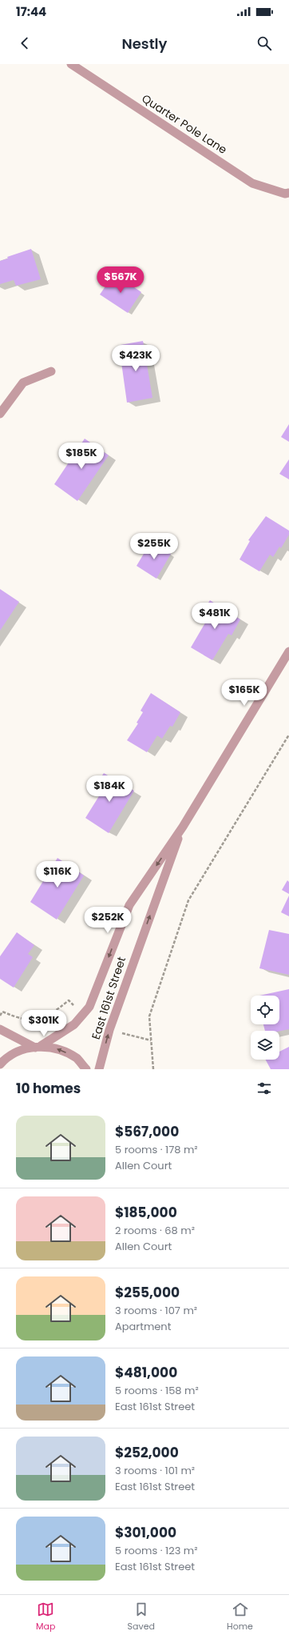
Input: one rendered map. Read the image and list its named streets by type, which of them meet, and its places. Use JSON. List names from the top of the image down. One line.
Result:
{"streets":{"street":["Quarter Pole Lane","East 161st Street"]},"page":{"status":"17:44","header":"Nestly","price":["$567K","$423K","$185K","$255K","$481K","$165K","$184K","$116K","$252K","$301K"],"heading":"10 homes","list":[{"name":"$567,000","note":"5 rooms · 178 m² · Allen Court"},{"name":"$185,000","note":"2 rooms · 68 m² · Allen Court"},{"name":"$255,000","note":"3 rooms · 107 m² · Apartment"},{"name":"$481,000","note":"5 rooms · 158 m² · East 161st Street"},{"name":"$252,000","note":"3 rooms · 101 m² · East 161st Street"},{"name":"$301,000","note":"5 rooms · 123 m² · East 161st Street"}],"tabs":["Map","Saved","Home"]}}
